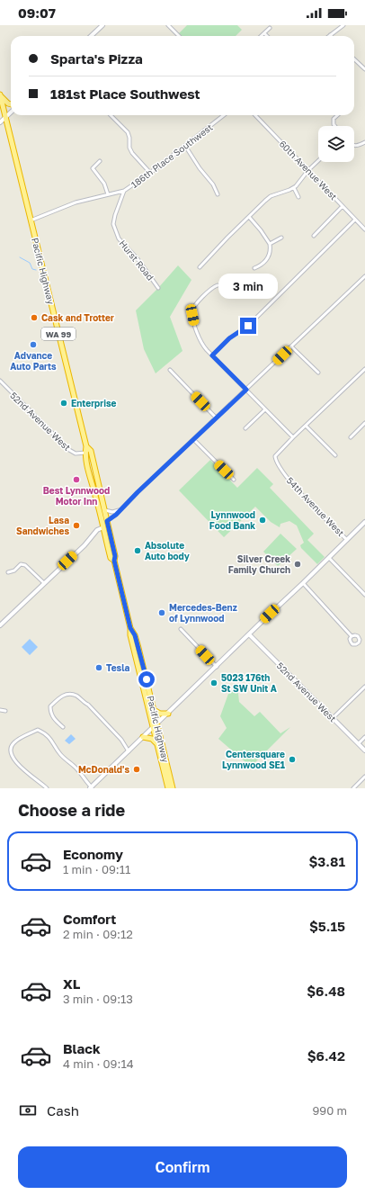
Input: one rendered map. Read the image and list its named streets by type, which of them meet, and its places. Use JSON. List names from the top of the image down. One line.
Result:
{"streets":{"highway":["Pacific Highway","WA 99"],"street":["186th Place Southwest","60th Avenue West","Hurst Road","52nd Avenue West","54th Avenue West"]},"crossings":[["186th Place Southwest","Hurst Road"],["186th Place Southwest","Pacific Highway"],["Pacific Highway","52nd Avenue West"]],"places":["Cask and Trotter","Advance Auto Parts","Enterprise","Best Lynnwood Motor Inn","Lynnwood Food Bank","Lasa Sandwiches","Absolute Auto body","Silver Creek Family Church","Mercedes-Benz of Lynnwood","Tesla","5023 176th St SW Unit A","Centersquare Lynnwood SE1","McDonald's"],"page":{"status":"09:07","banner":["Sparta's Pizza","181st Place Southwest"],"bubble":"3 min","heading":"Choose a ride","list":[{"name":"Economy","note":"1 min · 09:11","value":"$3.81"},{"name":"Comfort","note":"2 min · 09:12","value":"$5.15"},{"name":"XL","note":"3 min · 09:13","value":"$6.48"},{"name":"Black","note":"4 min · 09:14","value":"$6.42"}],"pay":["Cash","990 m"],"buttons":"Confirm"}}
